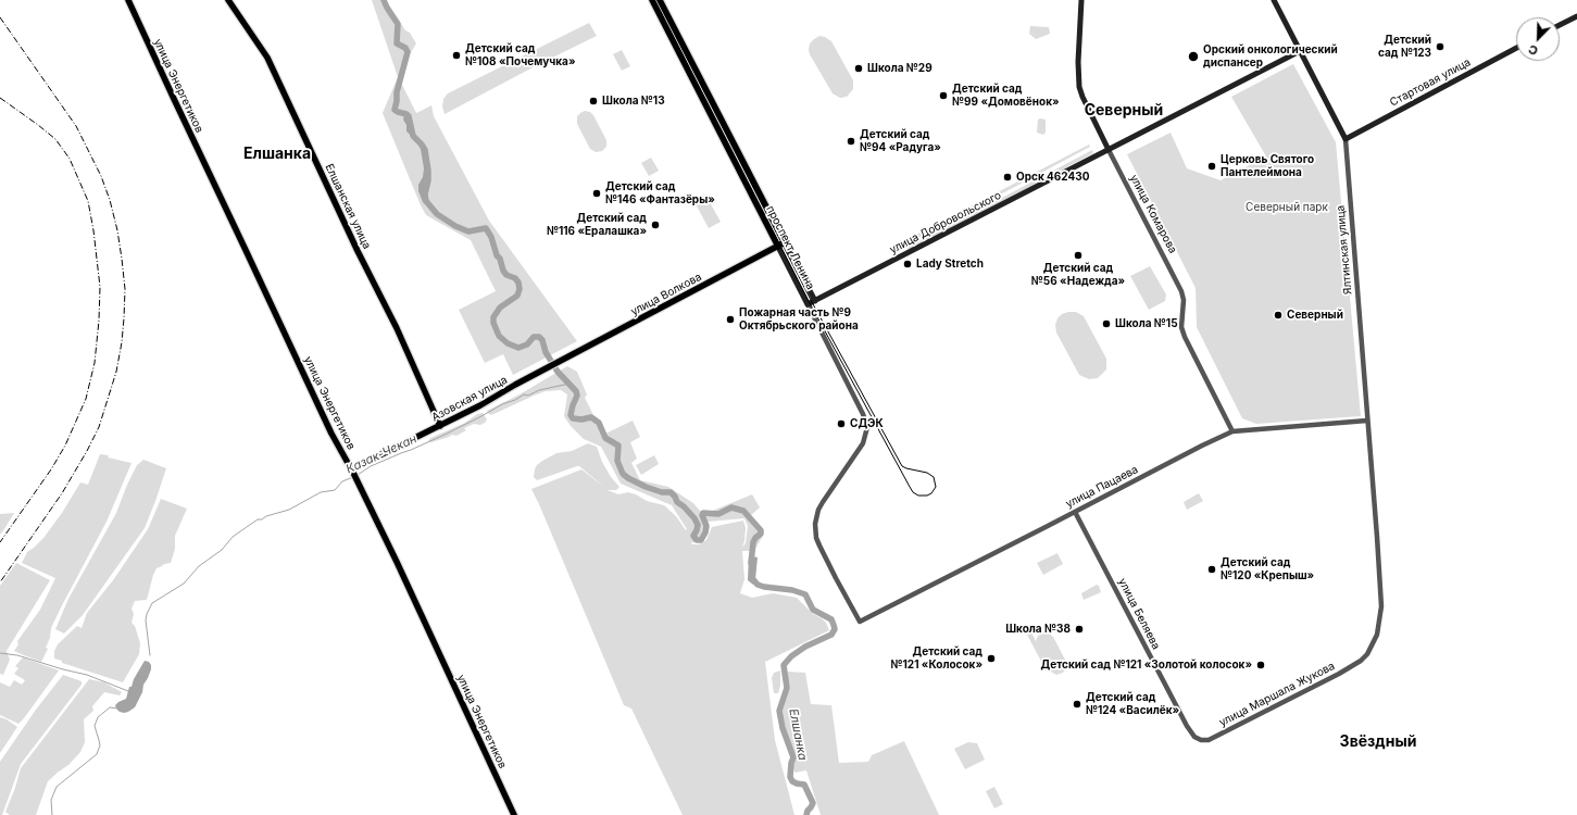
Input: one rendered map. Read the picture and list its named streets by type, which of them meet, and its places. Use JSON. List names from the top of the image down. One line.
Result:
{"streets":{"main road":["Стартовая улица","улица Энергетиков","Елшанская улица","улица Комарова","улица Добровольского","проспект Ленина","Ялтинская улица","улица Волкова","Азовская улица"],"street":["улица Пацаева","улица Беляева","улица Маршала Жукова"]},"crossings":[["Стартовая улица","Ялтинская улица"],["улица Энергетиков","Азовская улица"],["Елшанская улица","Азовская улица"],["улица Комарова","улица Добровольского"],["улица Комарова","улица Пацаева"],["улица Добровольского","проспект Ленина"],["улица Добровольского","Ялтинская улица"],["проспект Ленина","улица Волкова"],["проспект Ленина","улица Пацаева"],["Ялтинская улица","улица Пацаева"],["Ялтинская улица","улица Маршала Жукова"],["улица Волкова","Азовская улица"],["улица Пацаева","улица Беляева"],["улица Беляева","улица Маршала Жукова"]],"districts":["Северный","Елшанка","Звёздный"],"water":["Казак-Чекан","Елшанка"],"parks":["Северный парк"],"places":["Детский сад №123","Детский сад №108 «Почемучка»","Орский онкологический диспансер","Школа №29","Детский сад №99 «Домовёнок»","Школа №13","Детский сад №94 «Радуга»","Церковь Святого Пантелеймона","Орск 462430","Детский сад №146 «Фантазёры»","Детский сад №116 «Ералашка»","Детский сад №56 «Надежда»","Lady Stretch","Северный","Пожарная часть №9 Октябрьского района","Школа №15","СДЭК","Детский сад №120 «Крепыш»","Школа №38","Детский сад №121 «Колосок»","Детский сад №121 «Золотой колосок»","Детский сад №124 «Василёк»"],"north":"bottom left"}
